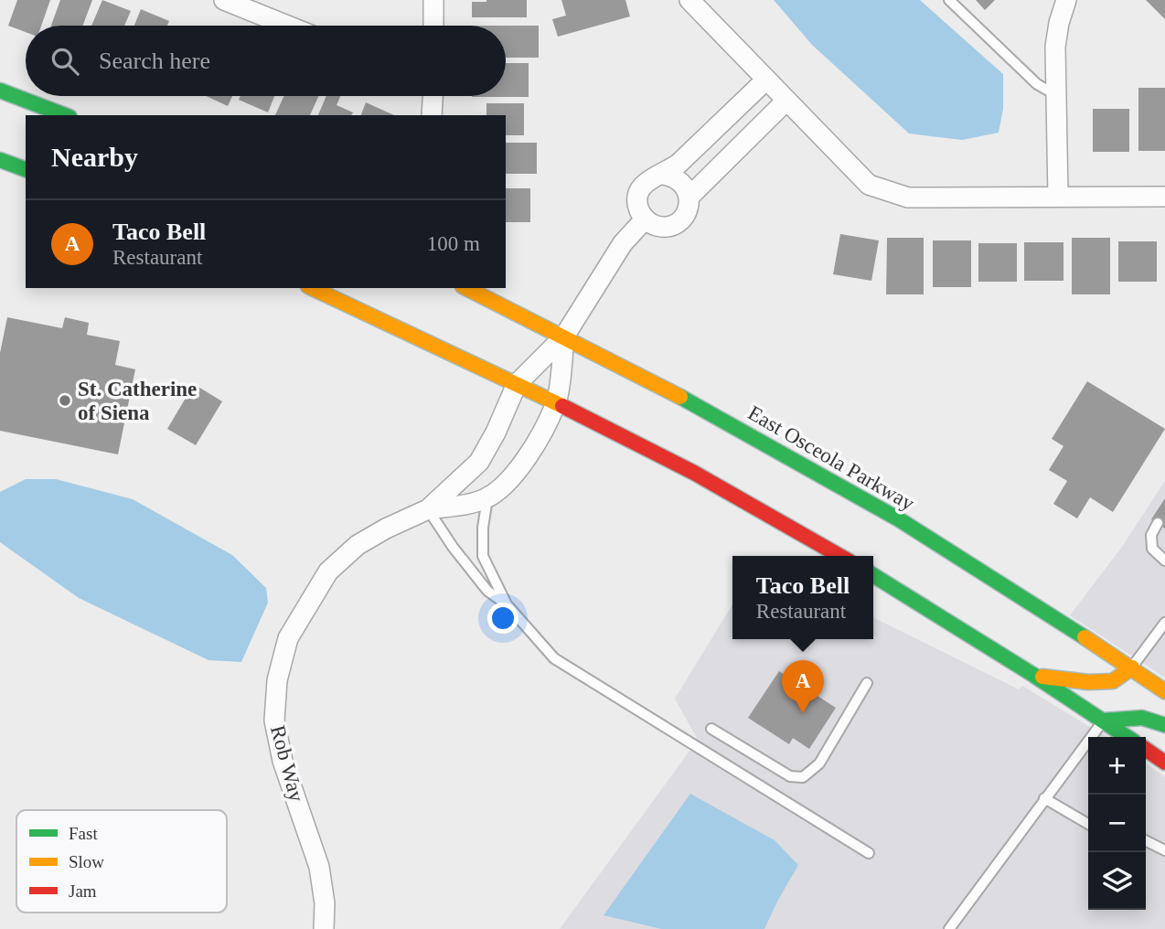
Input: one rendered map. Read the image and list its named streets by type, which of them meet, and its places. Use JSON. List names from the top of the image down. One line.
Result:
{"streets":{"main road":["East Osceola Parkway"],"street":["Rob Way"]},"crossings":[["East Osceola Parkway","Rob Way"]],"places":["St. Catherine of Siena"],"legend":["Fast","Slow","Jam"],"page":{"search":"Search here","heading":"Nearby","list":[{"mark":"A","name":"Taco Bell","note":"Restaurant","value":"100 m"}],"popup":["Taco Bell","Restaurant"],"pins":"A","map_buttons":["+","−"]}}
